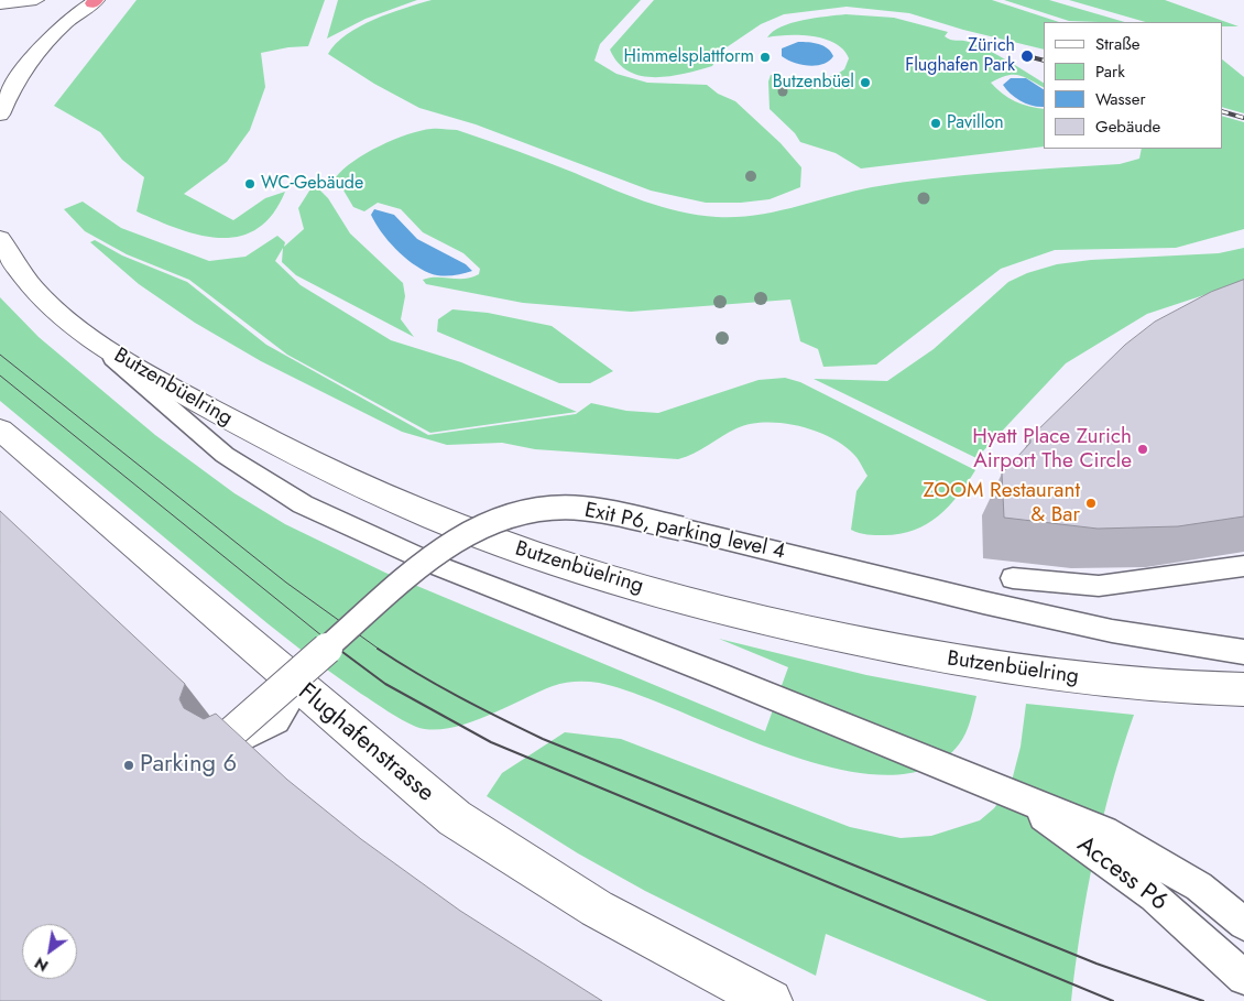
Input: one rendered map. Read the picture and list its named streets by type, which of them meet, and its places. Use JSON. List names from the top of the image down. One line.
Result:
{"streets":{"main road":["Butzenbüelring","Flughafenstrasse"],"lane":["Exit P6, parking level 4","Access P6"]},"crossings":[["Exit P6, parking level 4","Flughafenstrasse"]],"places":["Zürich Flughafen Park","Himmelsplattform","Butzenbüel","Pavillon","WC-Gebäude","Hyatt Place Zurich Airport The Circle","ZOOM Restaurant & Bar","Parking 6"],"legend":["Straße","Park","Wasser","Gebäude"],"north":"bottom left"}
